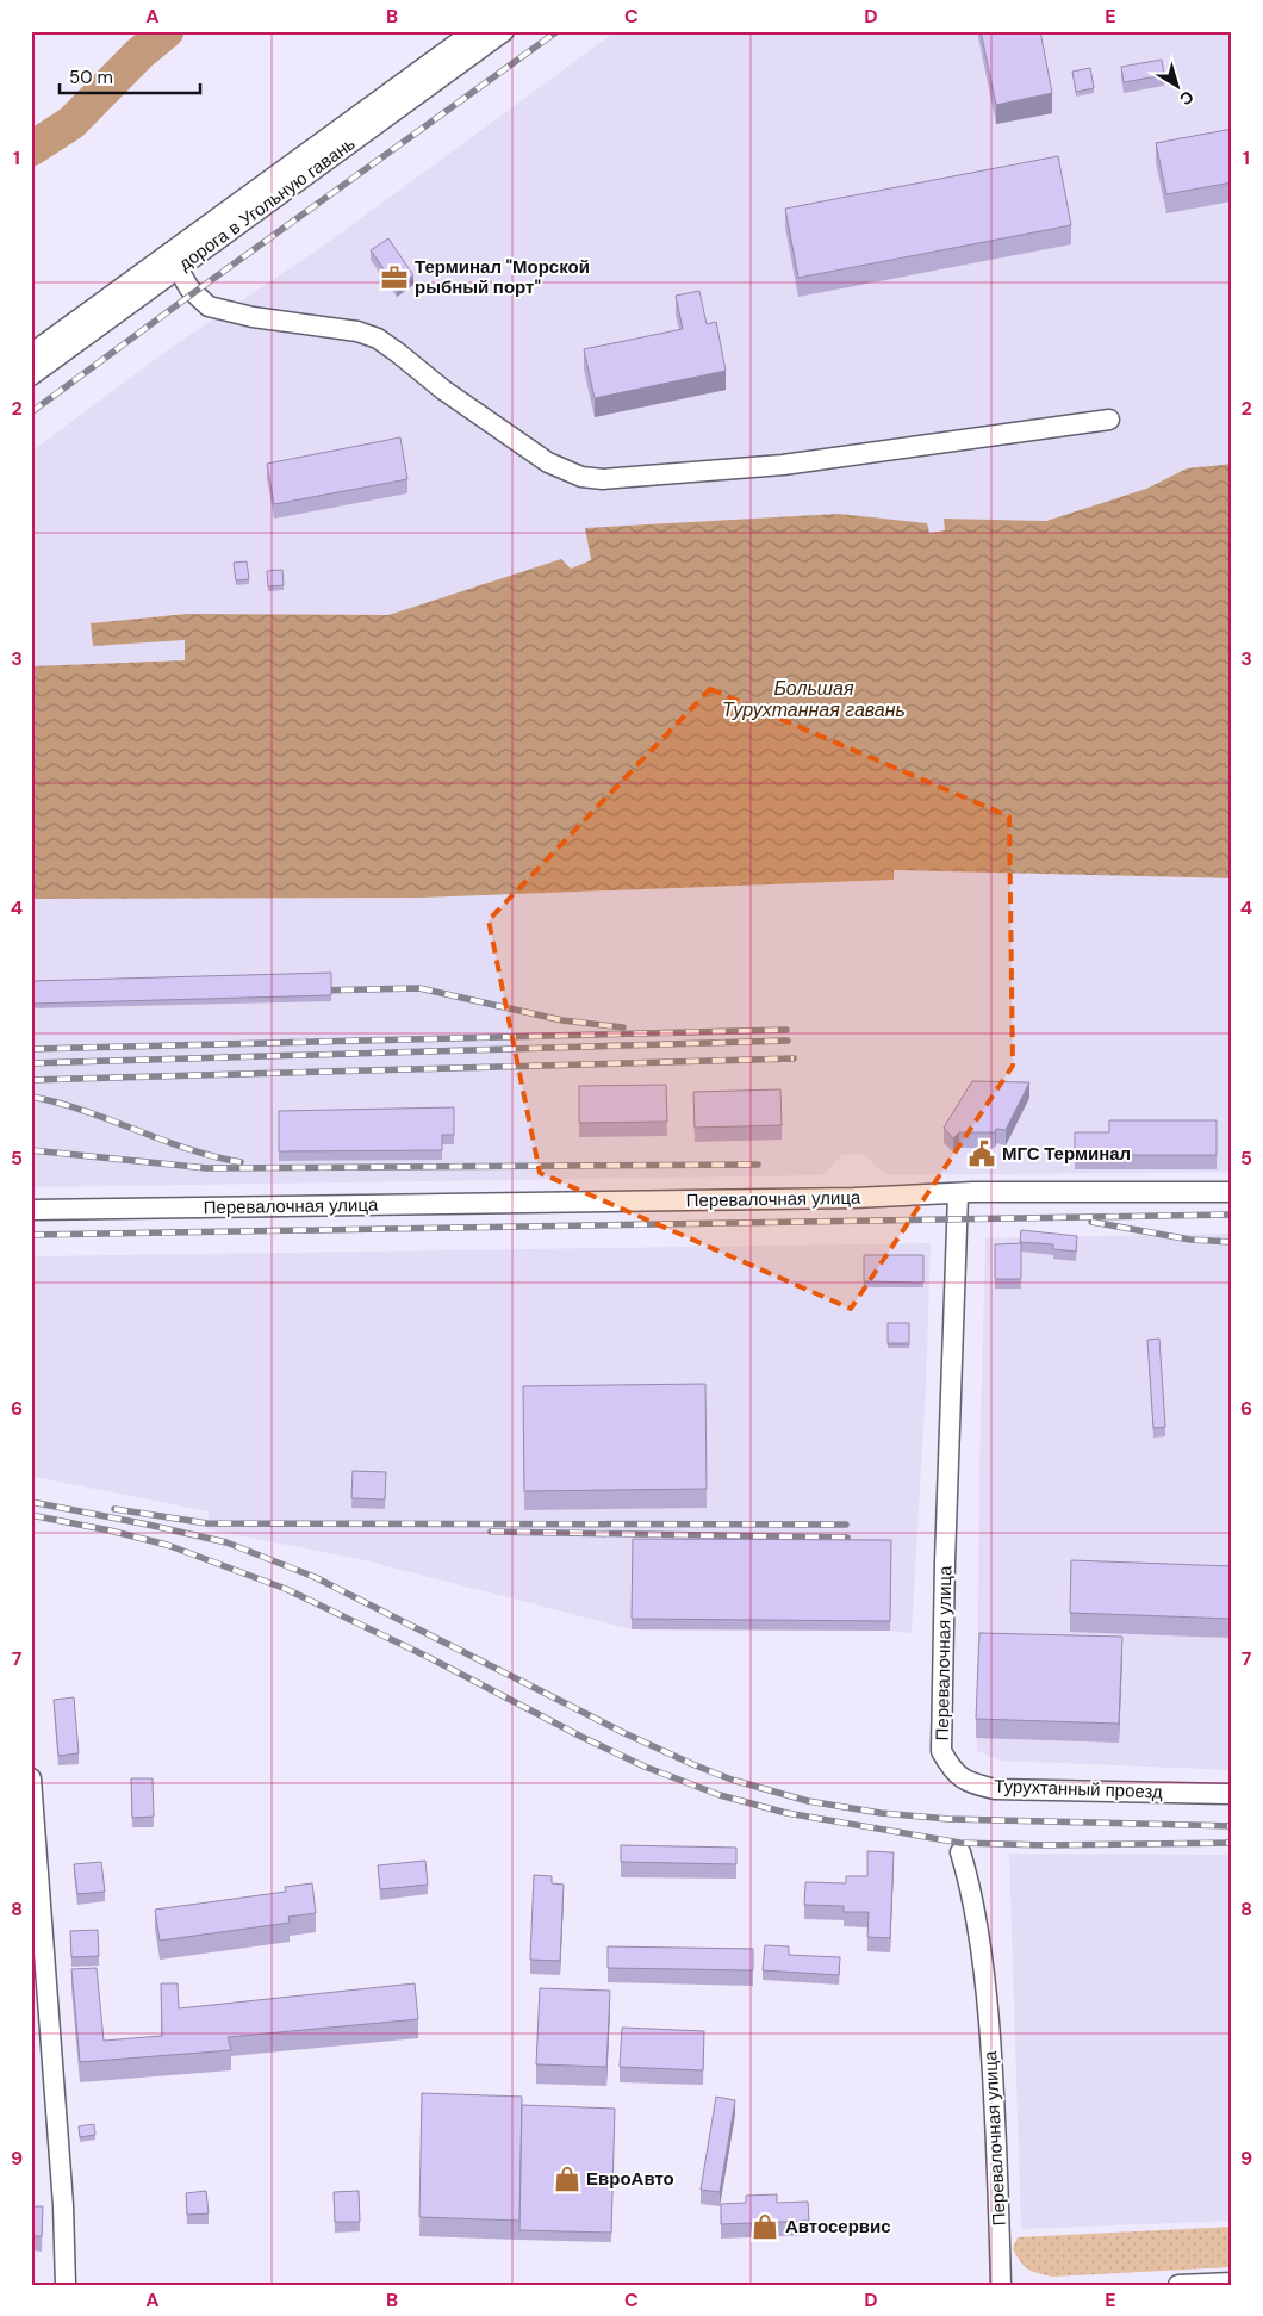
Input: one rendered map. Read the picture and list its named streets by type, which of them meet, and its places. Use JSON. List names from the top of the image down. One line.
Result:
{"streets":{"street":["дорога в Угольную гавань","Перевалочная улица","Турухтанный проезд"]},"crossings":[["Перевалочная улица","Турухтанный проезд"]],"water":["Большая Турухтанная гавань"],"places":{"office":["Терминал \"Морской рыбный порт\""],"public building":["МГС Терминал"],"shop":["ЕвроАвто","Автосервис"]},"scale_bar":"50 m","north":"bottom right","grid":{"columns":["A","B","C","D","E"],"rows":["1","2","3","4","5","6","7","8","9"]}}
